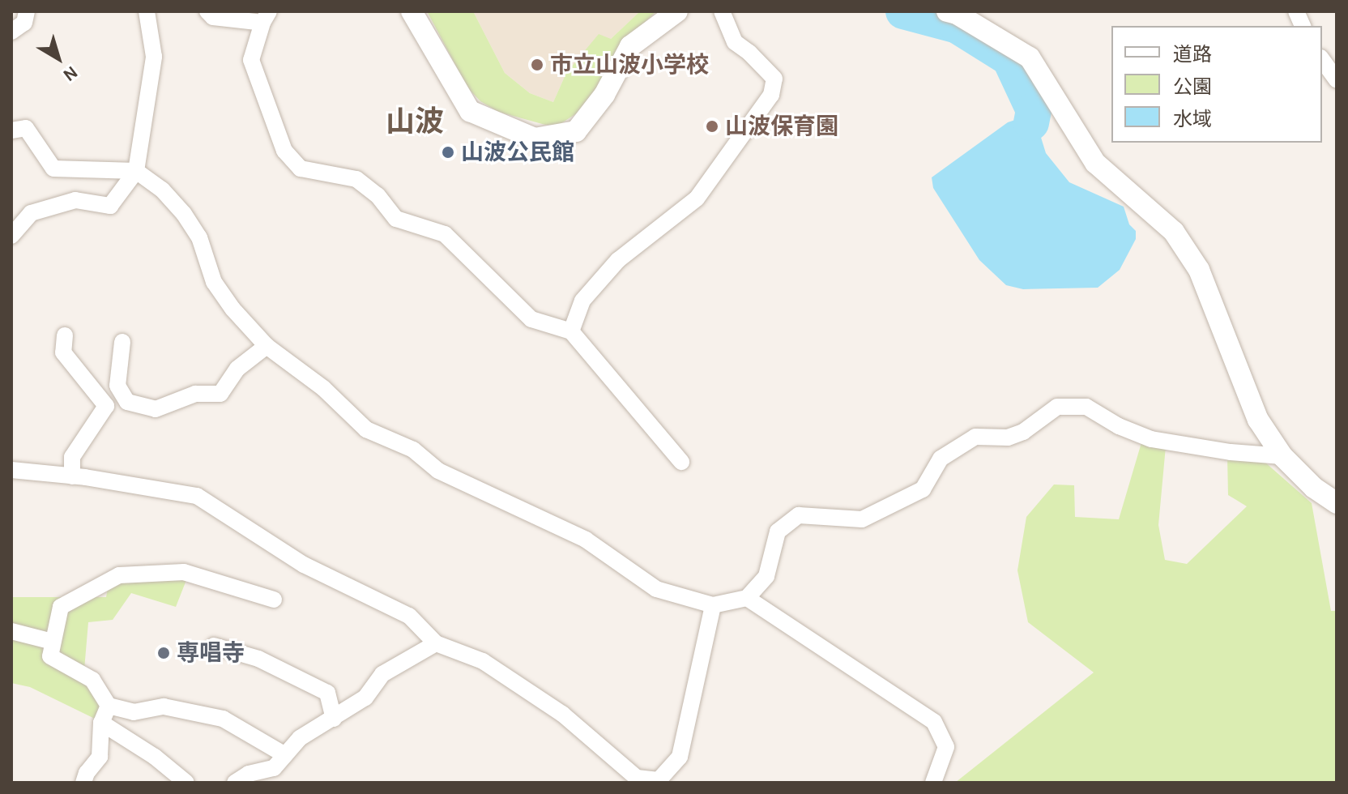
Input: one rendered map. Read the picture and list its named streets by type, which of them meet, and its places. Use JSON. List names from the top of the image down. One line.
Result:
{"districts":["山波"],"places":["市立山波小学校","山波保育園","山波公民館","専唱寺"],"legend":["道路","公園","水域"],"north":"bottom right"}
